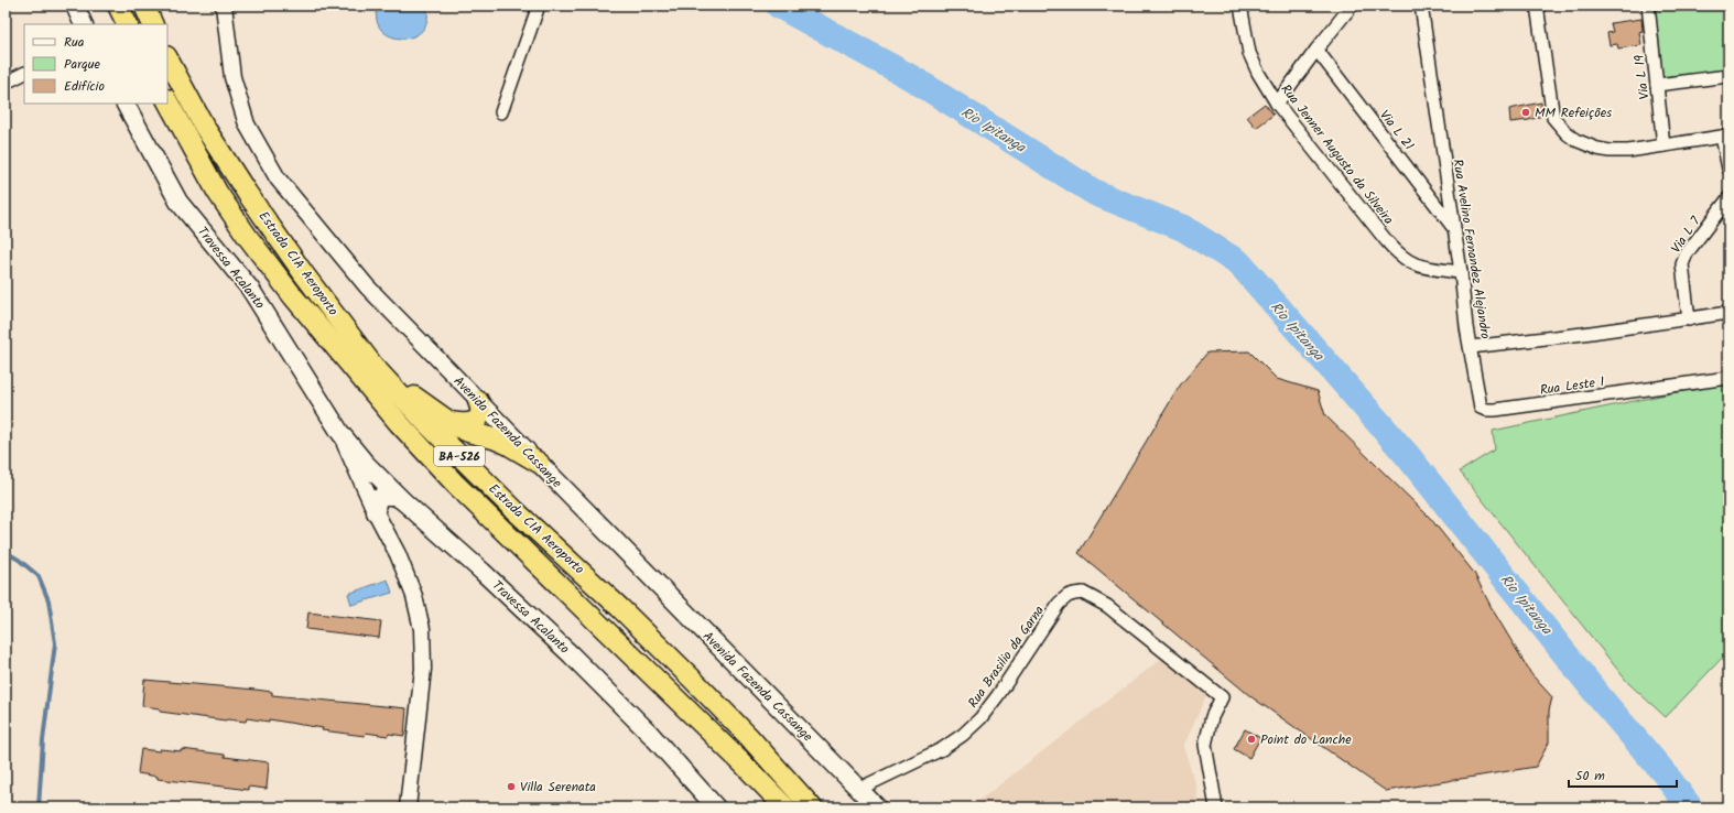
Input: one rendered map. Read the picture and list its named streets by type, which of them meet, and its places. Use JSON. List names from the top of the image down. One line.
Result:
{"streets":{"highway":["Estrada CIA Aeroporto","BA-526"],"main road":["Travessa Acalanto","Avenida Fazenda Cassange"],"street":["Via L 19","Via L 21","Rua Jenner Augusto da Silveira","Via L 7","Rua Avelino Fernandez Alejandro","Rua Leste 1","Rua Brasilio da Garna"]},"crossings":[["Via L 21","Rua Avelino Fernandez Alejandro"],["Rua Jenner Augusto da Silveira","Rua Avelino Fernandez Alejandro"],["Via L 7","Rua Avelino Fernandez Alejandro"],["Rua Avelino Fernandez Alejandro","Rua Leste 1"],["Avenida Fazenda Cassange","Rua Brasilio da Garna"]],"water":["Rio Ipitanga"],"places":["MM Refeições","Point do Lanche","Villa Serenata"],"legend":["Rua","Parque","Edifício"],"scale_bar":"50 m"}
